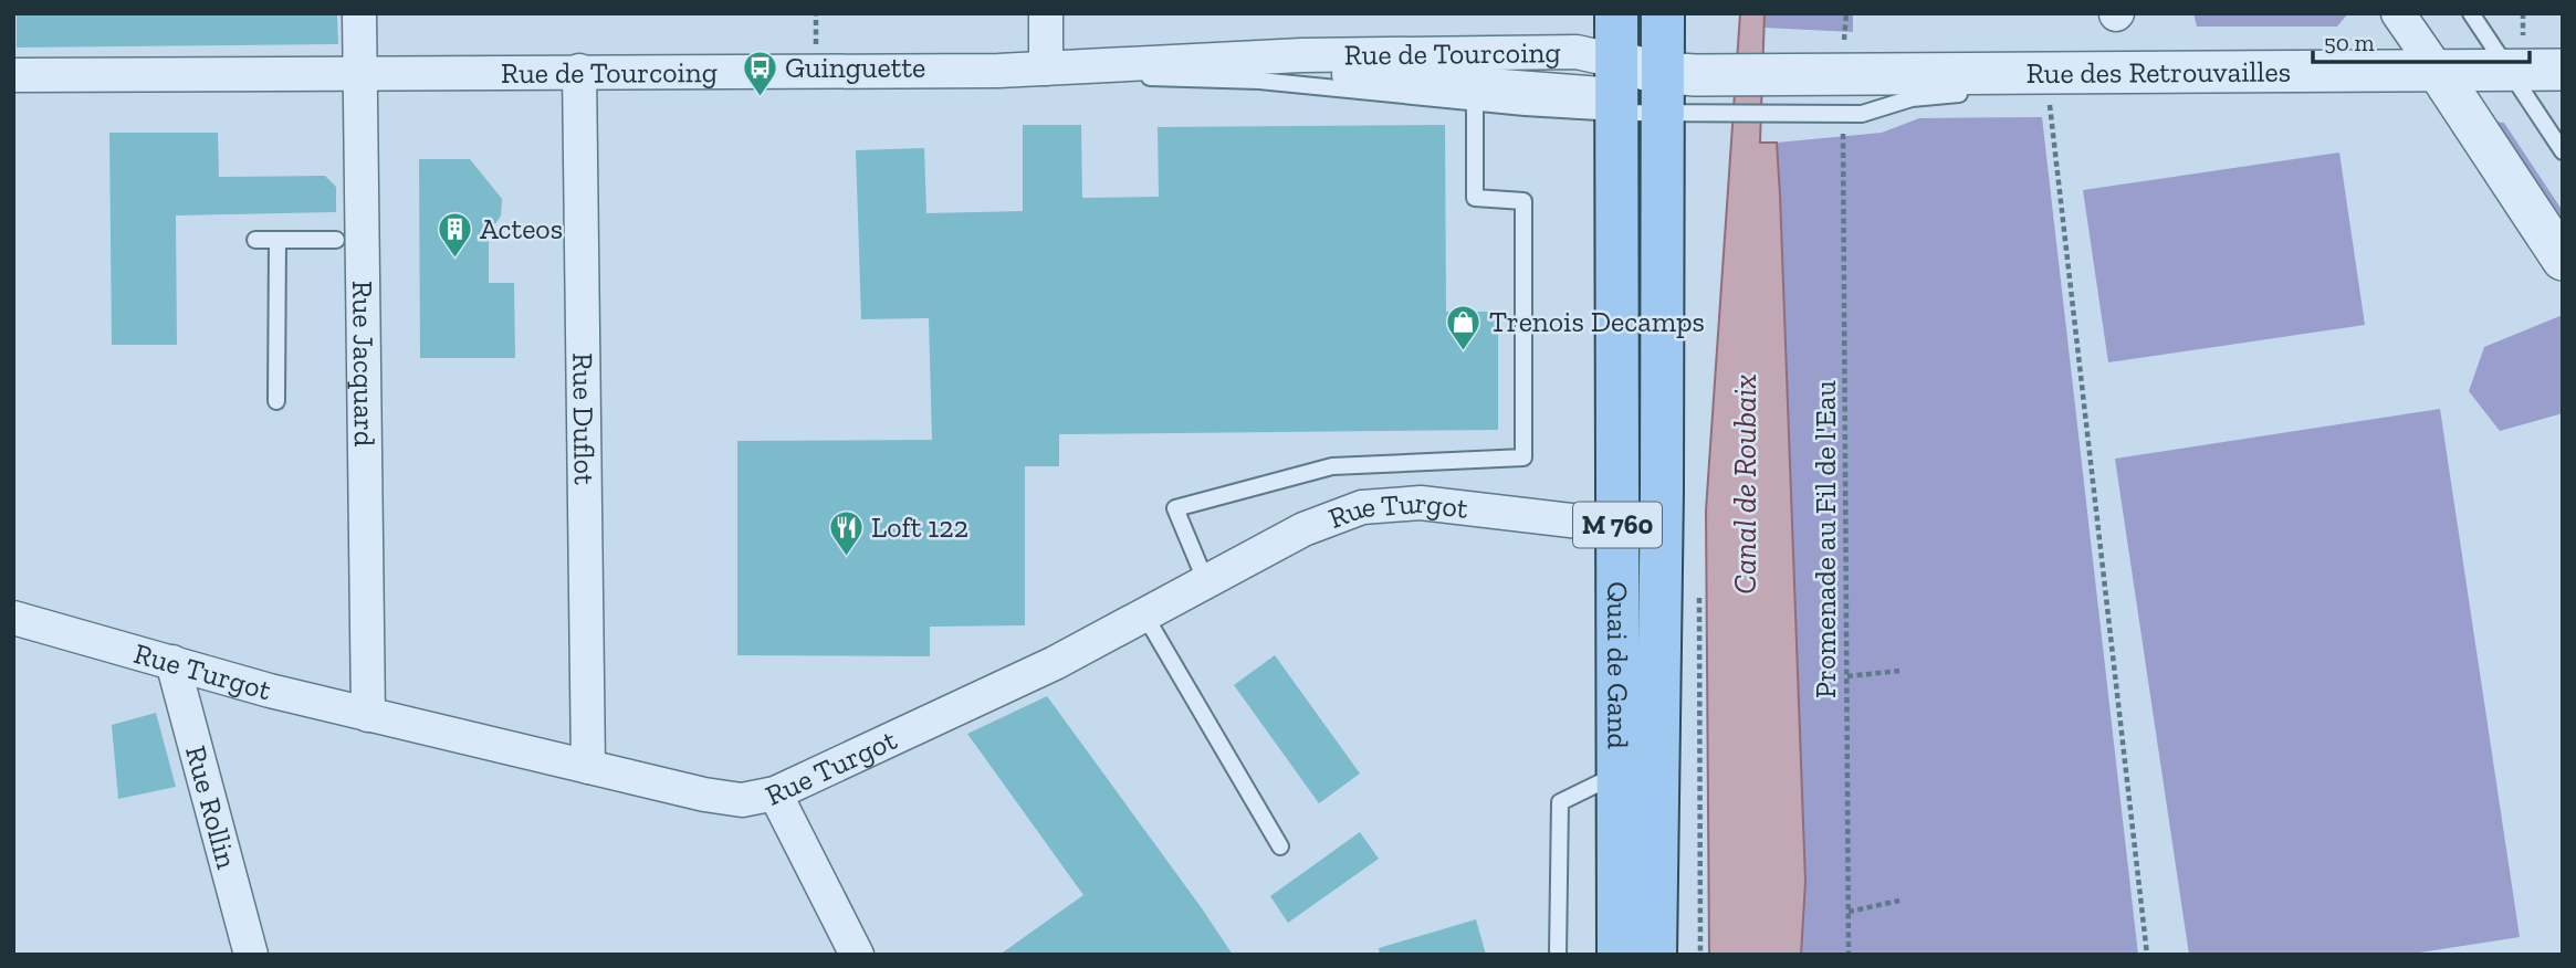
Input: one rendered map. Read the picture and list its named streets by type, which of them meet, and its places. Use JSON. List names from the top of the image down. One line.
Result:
{"streets":{"main road":["M 760","Quai de Gand"],"street":["Rue de Tourcoing","Rue des Retrouvailles","Rue Jacquard","Rue Duflot","Rue Turgot","Rue Rollin"],"path":["Promenade au Fil de l'Eau"]},"crossings":[["Rue de Tourcoing","Rue des Retrouvailles"],["Rue de Tourcoing","Rue Jacquard"],["Rue de Tourcoing","Rue Duflot"],["Rue de Tourcoing","M 760"],["Rue de Tourcoing","Quai de Gand"],["Rue des Retrouvailles","M 760"],["Rue des Retrouvailles","Promenade au Fil de l'Eau"],["Rue des Retrouvailles","Quai de Gand"],["Rue Jacquard","Rue Turgot"],["Rue Duflot","Rue Turgot"],["Rue Turgot","Quai de Gand"],["Rue Turgot","Rue Rollin"],["M 760","Quai de Gand"]],"water":["Canal de Roubaix"],"places":{"bus stop":["Guinguette"],"building":["Acteos"],"shop":["Trenois Decamps"],"restaurant":["Loft 122"]},"scale_bar":"50 m"}
